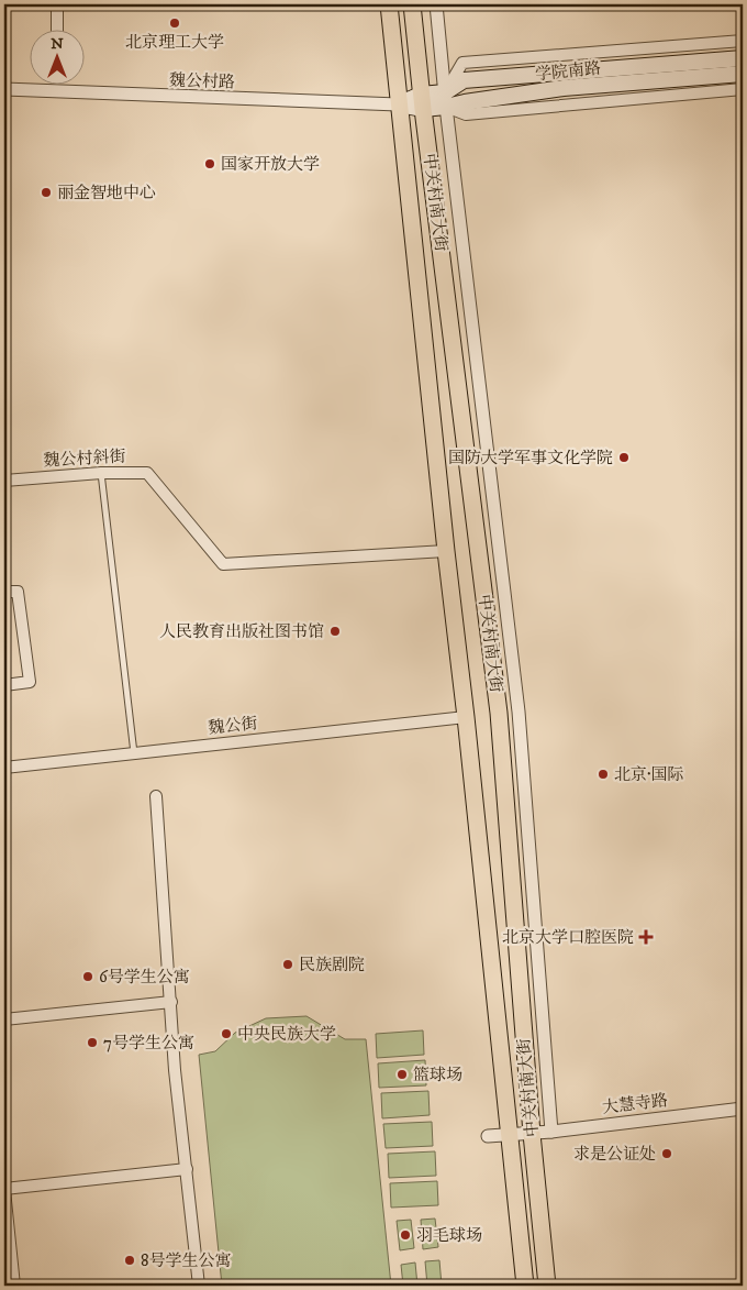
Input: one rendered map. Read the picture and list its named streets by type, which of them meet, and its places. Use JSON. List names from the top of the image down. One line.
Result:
{"streets":{"main road":["学院南路","中关村南大街"],"street":["魏公村路","魏公村斜街","魏公街","大慧寺路"]},"crossings":[["学院南路","魏公村路"],["学院南路","中关村南大街"],["魏公村路","中关村南大街"],["中关村南大街","魏公村斜街"],["中关村南大街","魏公街"],["中关村南大街","大慧寺路"]],"places":{"other":["北京理工大学","国家开放大学","丽金智地中心","国防大学军事文化学院","人民教育出版社图书馆","北京·国际","民族剧院","6号学生公寓","中央民族大学","7号学生公寓","篮球场","求是公证处","羽毛球场","8号学生公寓"],"health":["北京大学口腔医院"]},"north":"top"}
